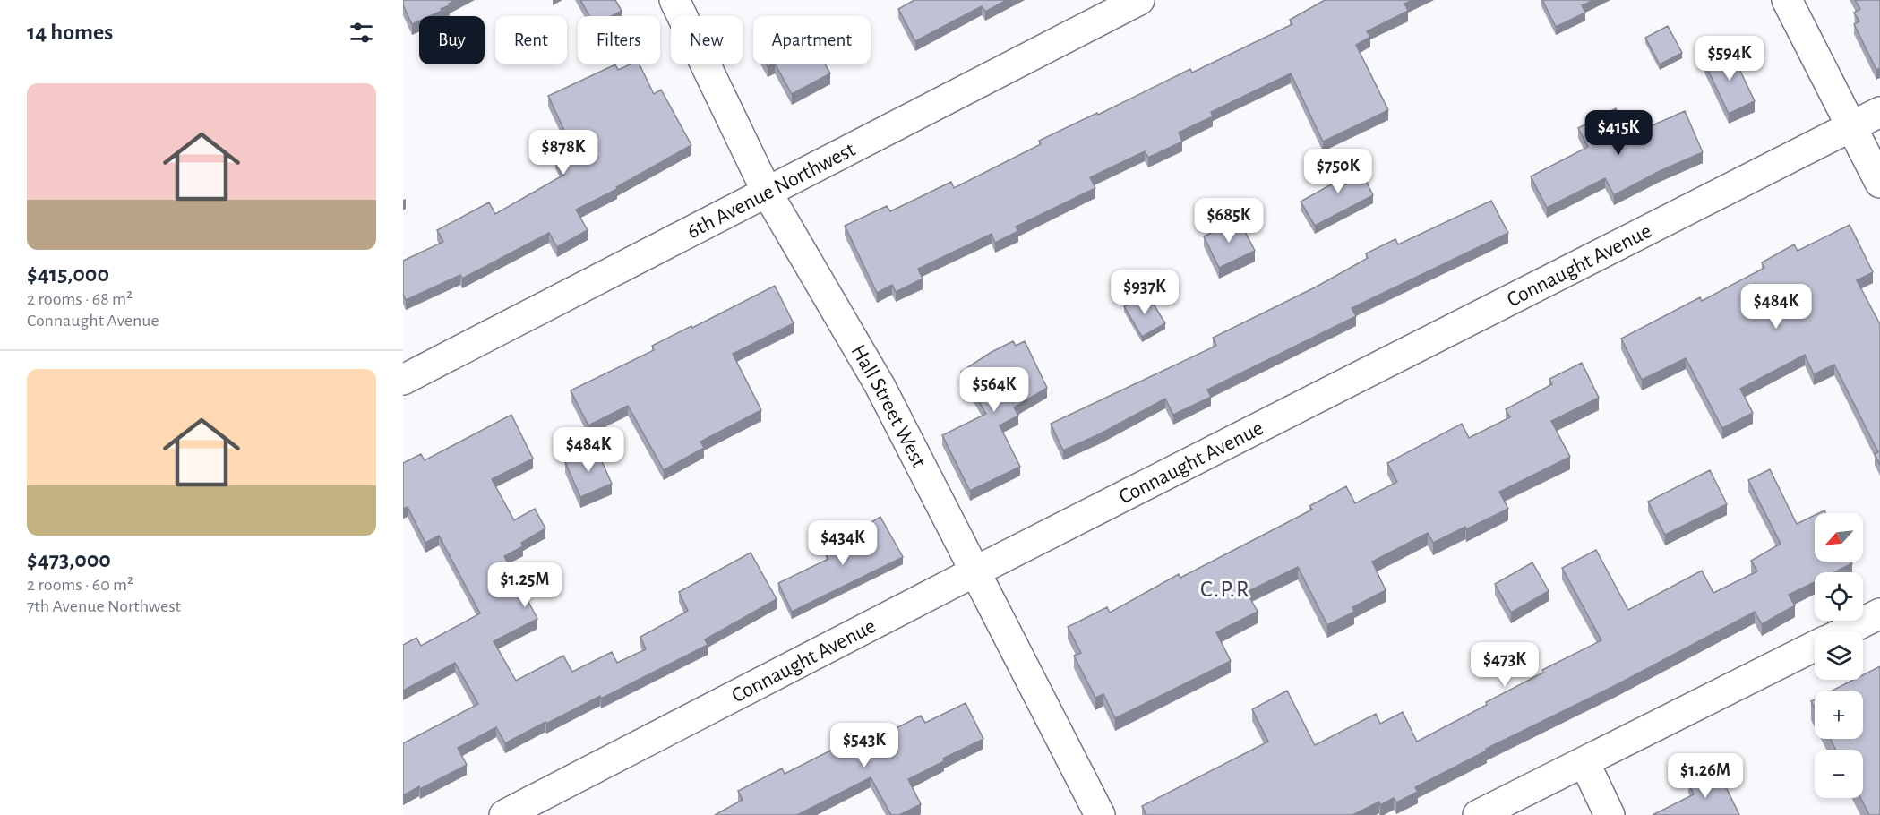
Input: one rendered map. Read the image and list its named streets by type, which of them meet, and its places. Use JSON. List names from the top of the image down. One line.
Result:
{"streets":{"street":["6th Avenue Northwest","Connaught Avenue","Hall Street West"]},"crossings":[["6th Avenue Northwest","Hall Street West"],["Connaught Avenue","Hall Street West"]],"districts":["C.P.R"],"north":"bottom left","page":{"heading":"14 homes","chip":["Buy","Rent","Filters","New","Apartment"],"price":["$594K","$415K","$878K","$750K","$685K","$937K","$484K","$564K","$484K","$434K","$1.25M","$473K","$543K","$1.26M"],"list":[{"name":"$415,000","note":"2 rooms · 68 m² · Connaught Avenue"},{"name":"$473,000","note":"2 rooms · 60 m² · 7th Avenue Northwest"}],"map_buttons":["+","−"]}}
